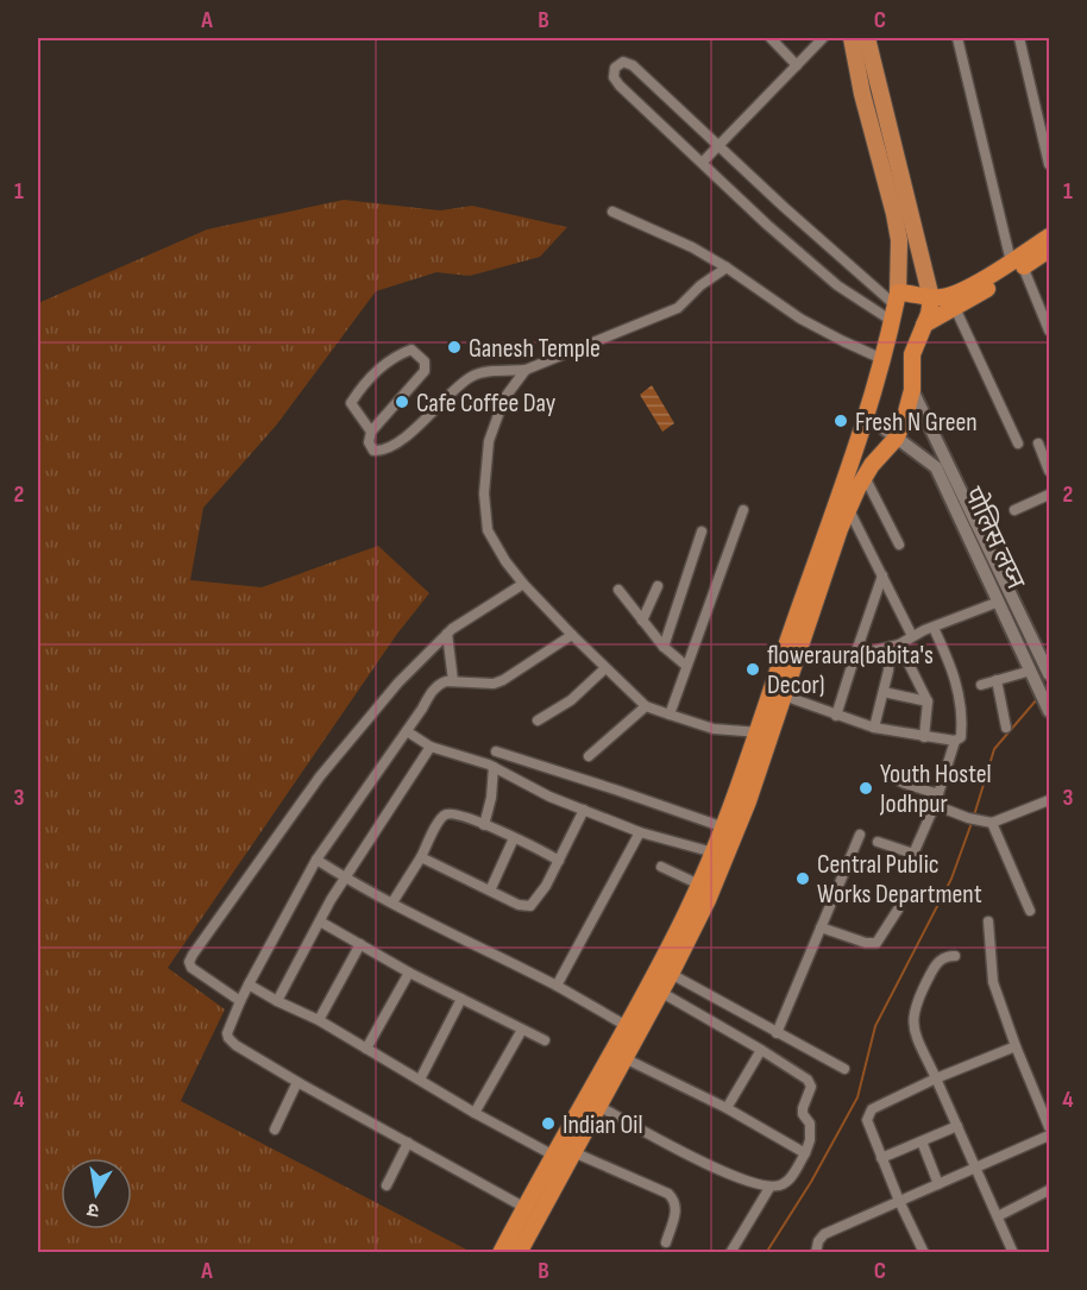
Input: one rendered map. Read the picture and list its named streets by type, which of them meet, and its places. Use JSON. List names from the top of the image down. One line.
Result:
{"streets":{"street":["पोलिस लय्न"]},"places":["Ganesh Temple","Cafe Coffee Day","Fresh N Green","floweraura(babita's Decor)","Youth Hostel Jodhpur","Central Public Works Department","Indian Oil"],"north":"bottom","grid":{"columns":["A","B","C"],"rows":["1","2","3","4"]}}
